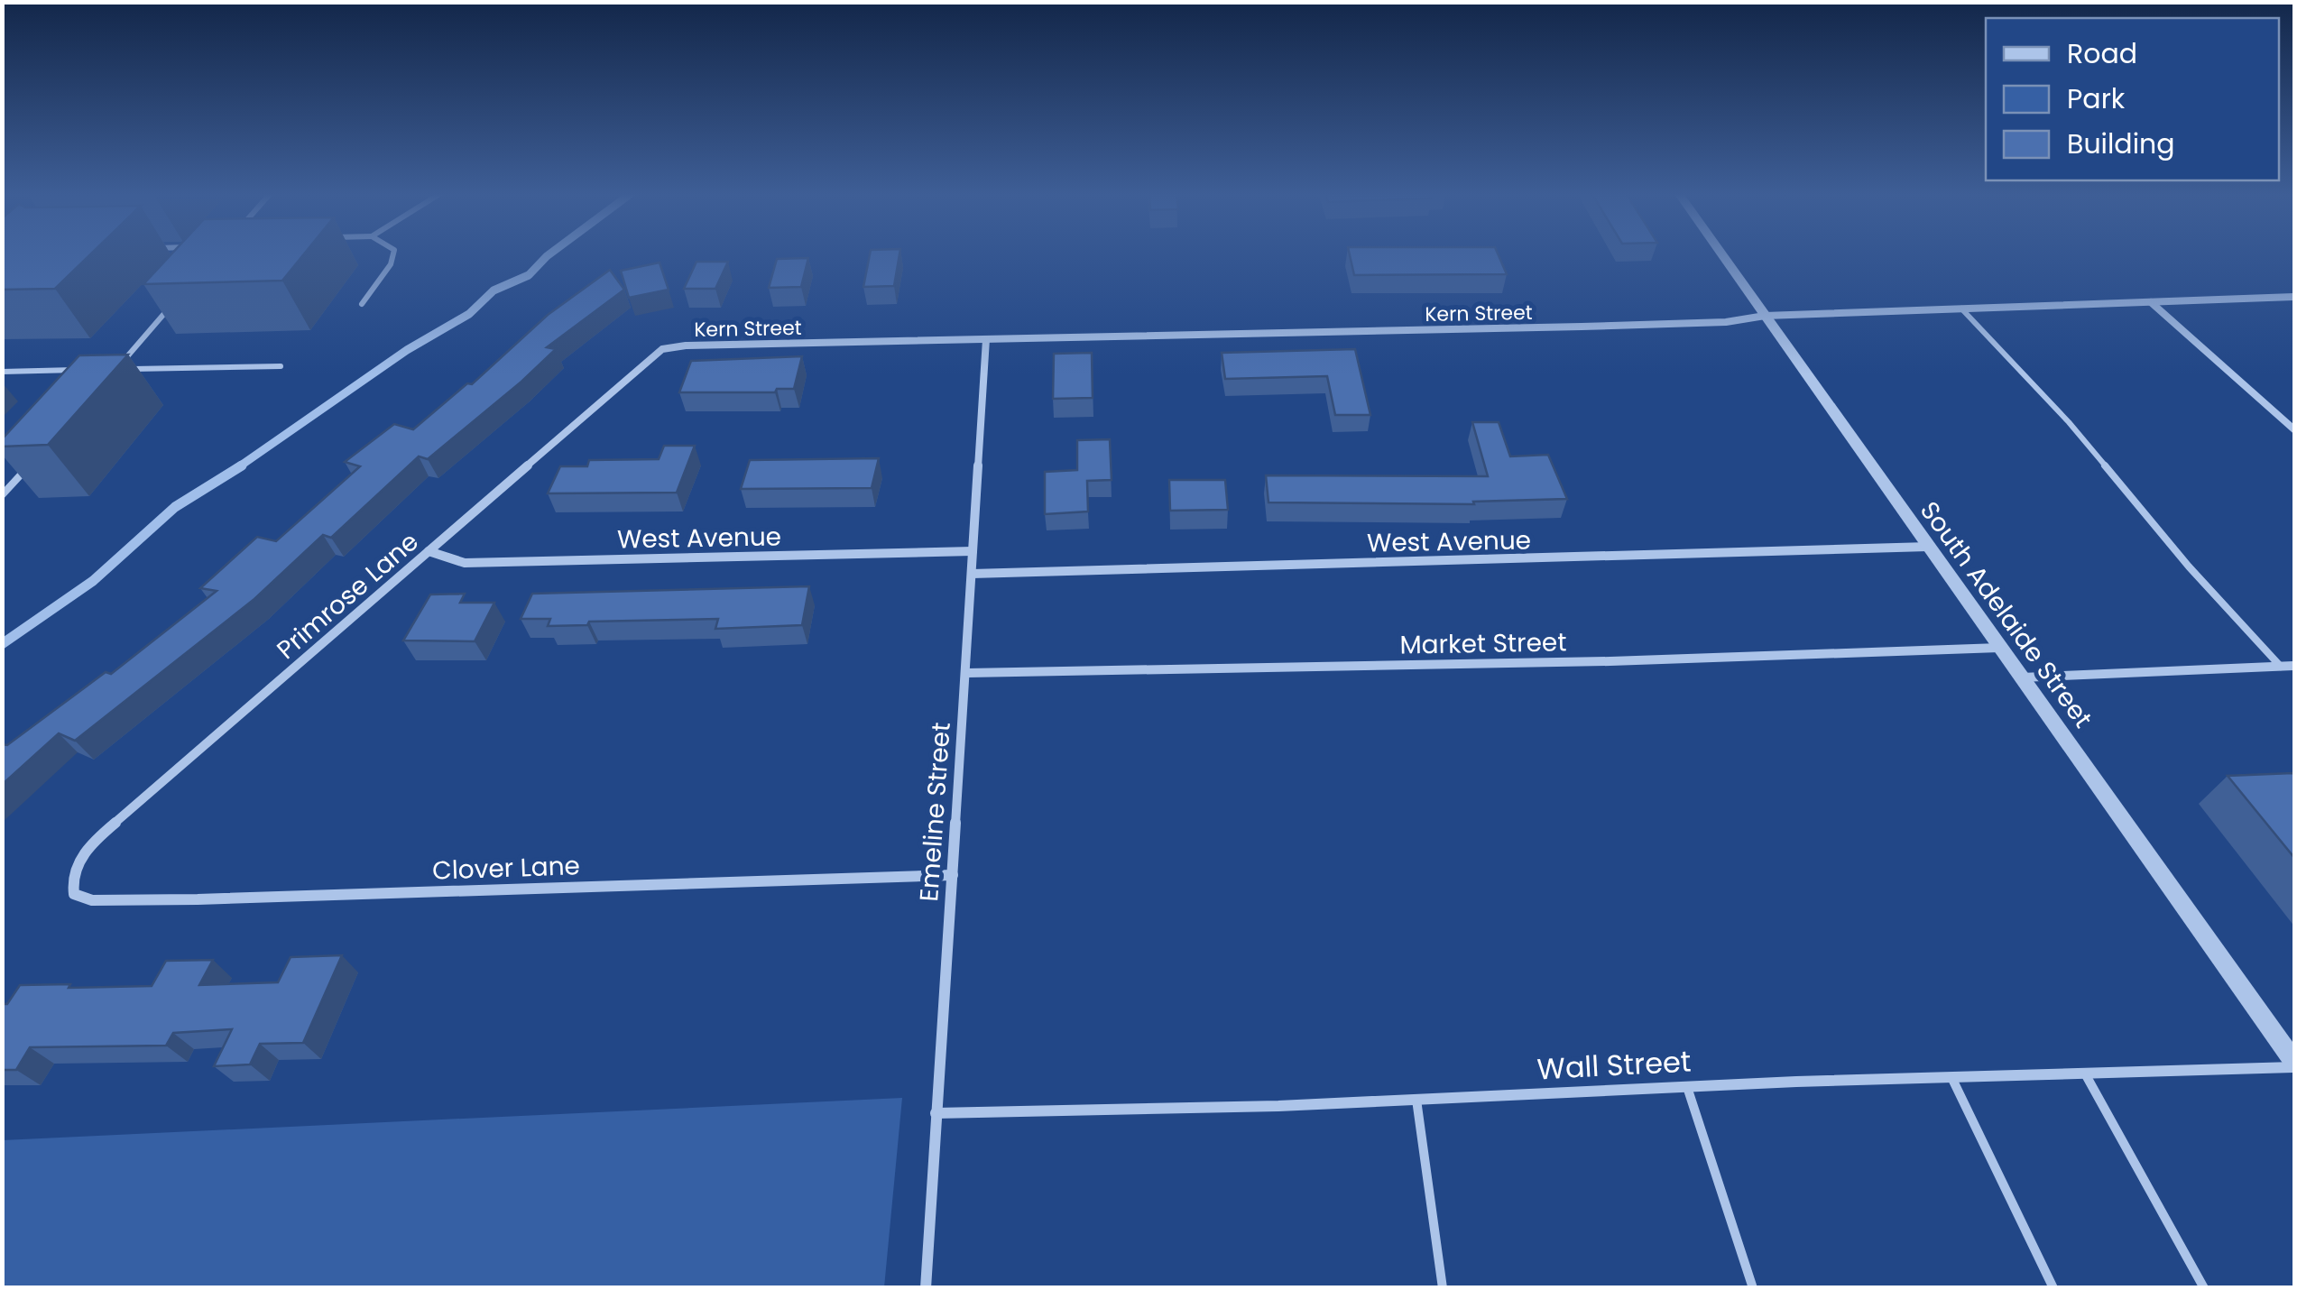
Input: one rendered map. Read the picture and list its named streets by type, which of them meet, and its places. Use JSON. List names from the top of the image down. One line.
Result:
{"streets":{"street":["Kern Street","West Avenue","Primrose Lane","South Adelaide Street","Market Street","Emeline Street","Clover Lane","Wall Street"]},"crossings":[["Kern Street","Primrose Lane"],["Kern Street","South Adelaide Street"],["Kern Street","Emeline Street"],["West Avenue","Primrose Lane"],["West Avenue","South Adelaide Street"],["West Avenue","Emeline Street"],["Primrose Lane","Clover Lane"],["South Adelaide Street","Market Street"],["South Adelaide Street","Wall Street"],["Market Street","Emeline Street"],["Emeline Street","Clover Lane"],["Emeline Street","Wall Street"]],"legend":["Road","Park","Building"]}
